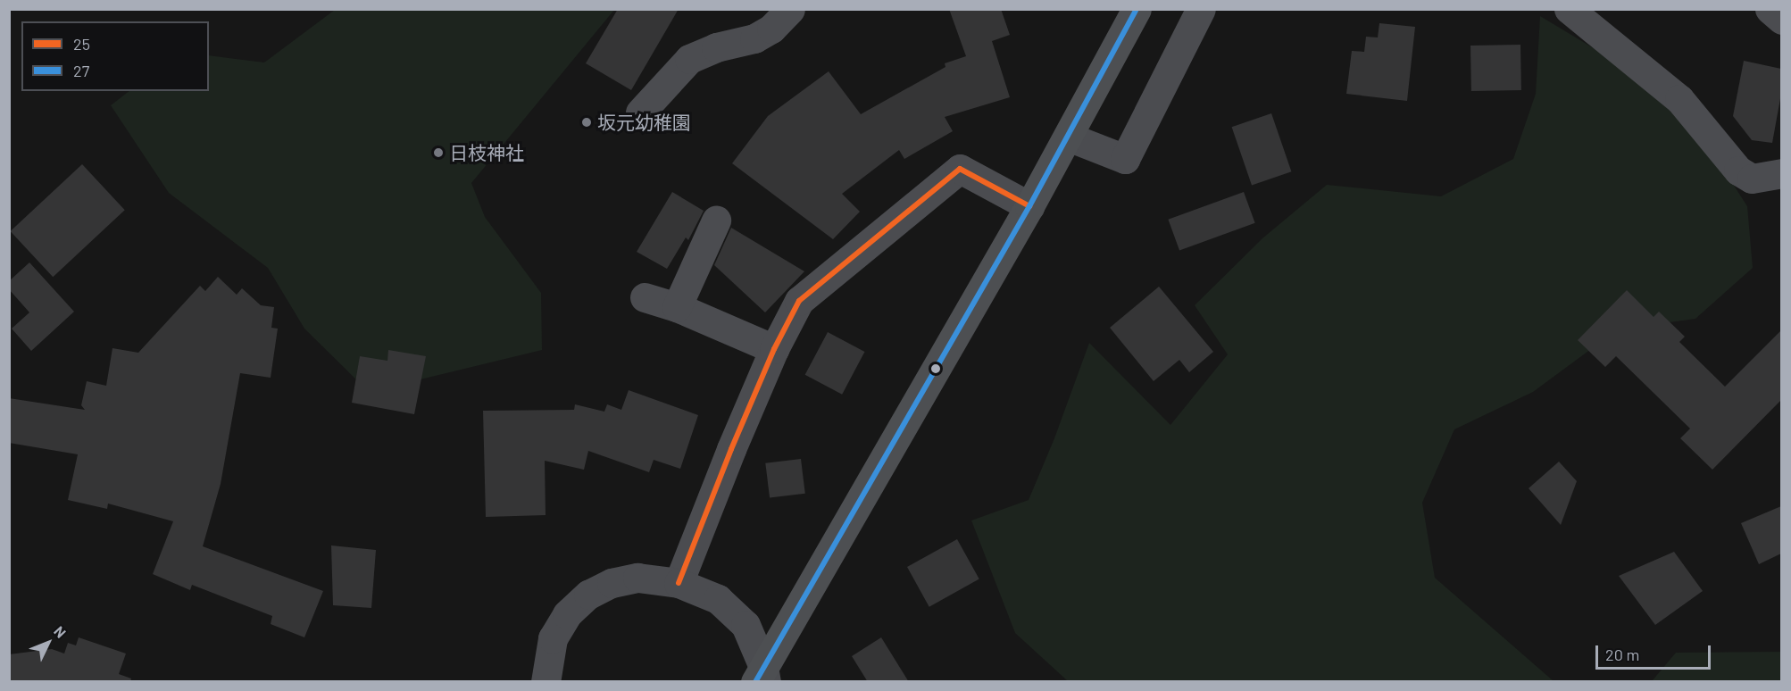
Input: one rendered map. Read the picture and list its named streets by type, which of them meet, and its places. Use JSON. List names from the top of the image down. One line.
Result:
{"places":["坂元幼稚園","日枝神社"],"lines":["transit line 27","transit line 25"],"legend":["25","27"],"scale_bar":"20 m","north":"top right"}
